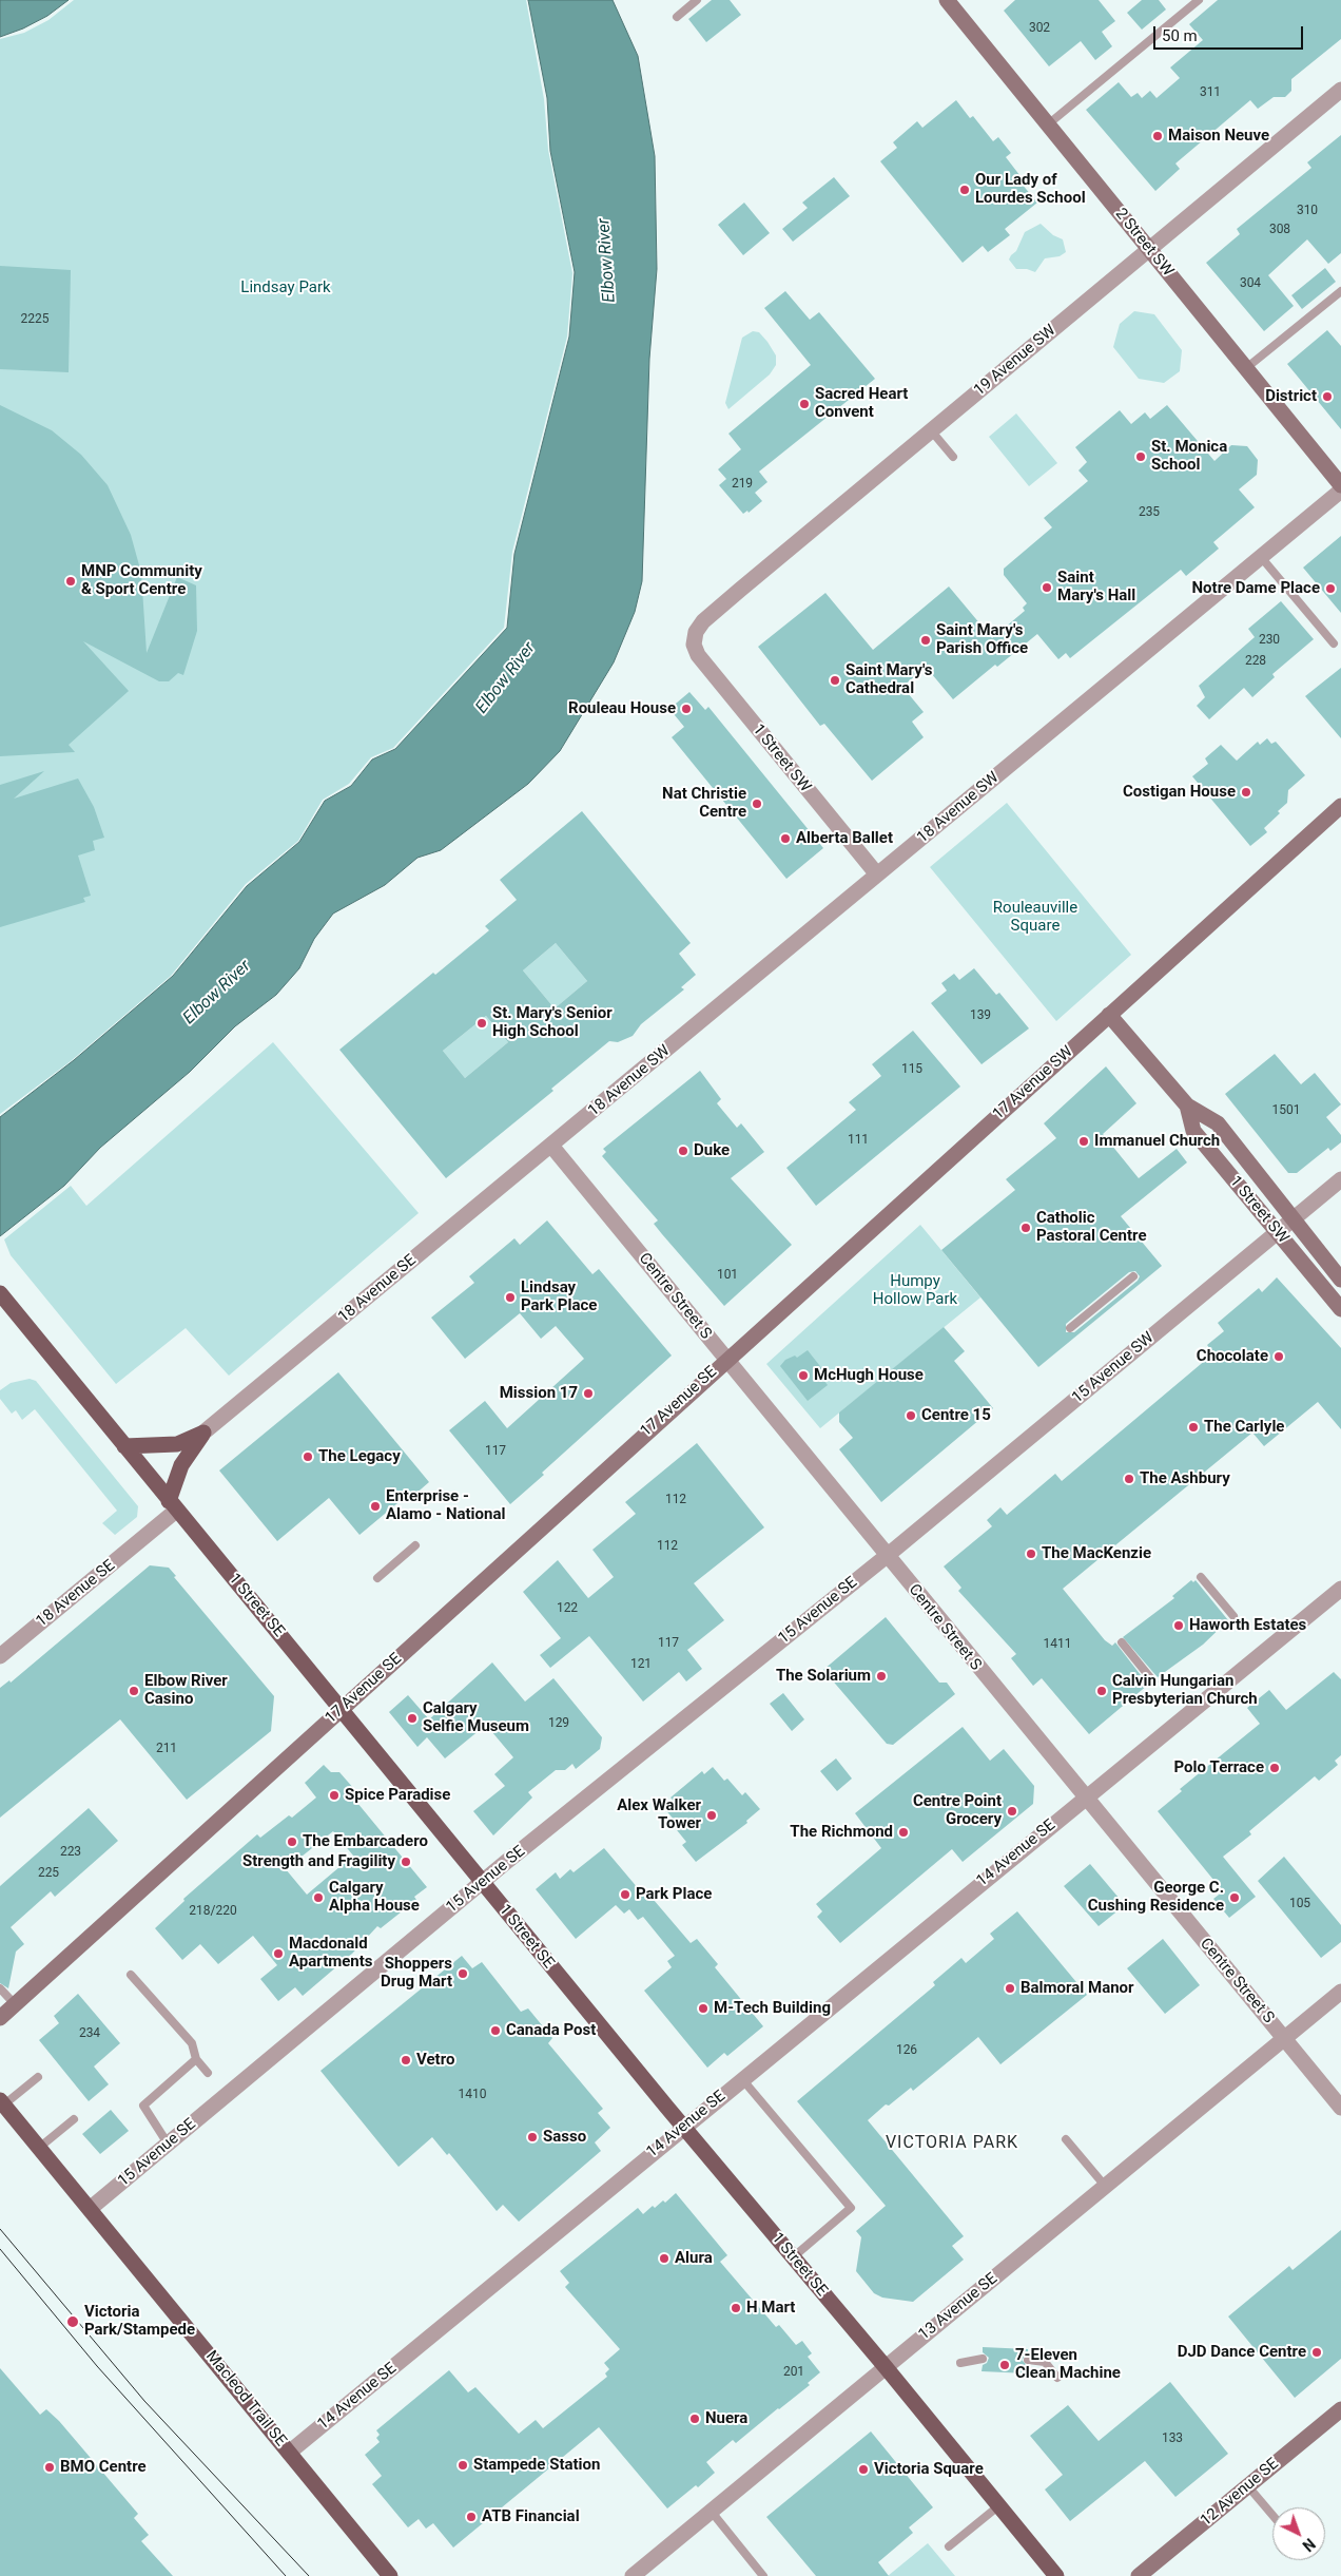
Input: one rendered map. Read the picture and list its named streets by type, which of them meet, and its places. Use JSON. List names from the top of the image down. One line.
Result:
{"streets":{"main road":["2 Street SW","1 Street SW","17 Avenue SW","17 Avenue SE","1 Street SE","Macleod Trail SE","12 Avenue SE"],"street":["19 Avenue SW","18 Avenue SW","18 Avenue SE","Centre Street S","15 Avenue SW","15 Avenue SE","14 Avenue SE","13 Avenue SE"]},"crossings":[["2 Street SW","19 Avenue SW"],["19 Avenue SW","1 Street SW"],["1 Street SW","18 Avenue SW"],["1 Street SW","17 Avenue SW"],["1 Street SW","15 Avenue SW"],["18 Avenue SW","18 Avenue SE"],["18 Avenue SW","Centre Street S"],["17 Avenue SW","Centre Street S"],["17 Avenue SW","17 Avenue SE"],["18 Avenue SE","Centre Street S"],["18 Avenue SE","1 Street SE"],["Centre Street S","15 Avenue SW"],["Centre Street S","17 Avenue SE"],["Centre Street S","15 Avenue SE"],["Centre Street S","14 Avenue SE"],["Centre Street S","13 Avenue SE"],["15 Avenue SW","15 Avenue SE"],["17 Avenue SE","1 Street SE"],["1 Street SE","15 Avenue SE"],["1 Street SE","14 Avenue SE"],["1 Street SE","13 Avenue SE"],["15 Avenue SE","Macleod Trail SE"],["14 Avenue SE","Macleod Trail SE"]],"districts":["VICTORIA PARK"],"water":["Elbow River"],"parks":["Lindsay Park","Rouleauville Square","Humpy Hollow Park"],"places":["Maison Neuve","Our Lady of Lourdes School","District","Sacred Heart Convent","St. Monica School","MNP Community & Sport Centre","Saint Mary's Hall","Notre Dame Place","Saint Mary's Parish Office","Saint Mary's Cathedral","Rouleau House","Costigan House","Nat Christie Centre","Alberta Ballet","St. Mary's Senior High School","Immanuel Church","Duke","Catholic Pastoral Centre","Lindsay Park Place","Chocolate","McHugh House","Mission 17","Centre 15","The Carlyle","The Legacy","The Ashbury","Enterprise - Alamo - National","The MacKenzie","Haworth Estates","The Solarium","Elbow River Casino","Calvin Hungarian Presbyterian Church","Calgary Selfie Museum","Polo Terrace","Spice Paradise","Centre Point Grocery","Alex Walker Tower","The Richmond","The Embarcadero","Strength and Fragility","Park Place","Calgary Alpha House","George C. Cushing Residence","Macdonald Apartments","Shoppers Drug Mart","Balmoral Manor","M-Tech Building","Canada Post","Vetro","Sasso","Alura","H Mart","Victoria Park/Stampede","DJD Dance Centre","7-Eleven Clean Machine","Nuera","Stampede Station","BMO Centre","Victoria Square","ATB Financial"],"house_numbers":["302","311","310","308","304","2225","219","235","230","228","139","115","1501","111","101","117","112","112","122","117","1411","121","129","211","223","225","105","218/220","234","126","1410","201","133"],"scale_bar":"50 m","north":"bottom right"}
